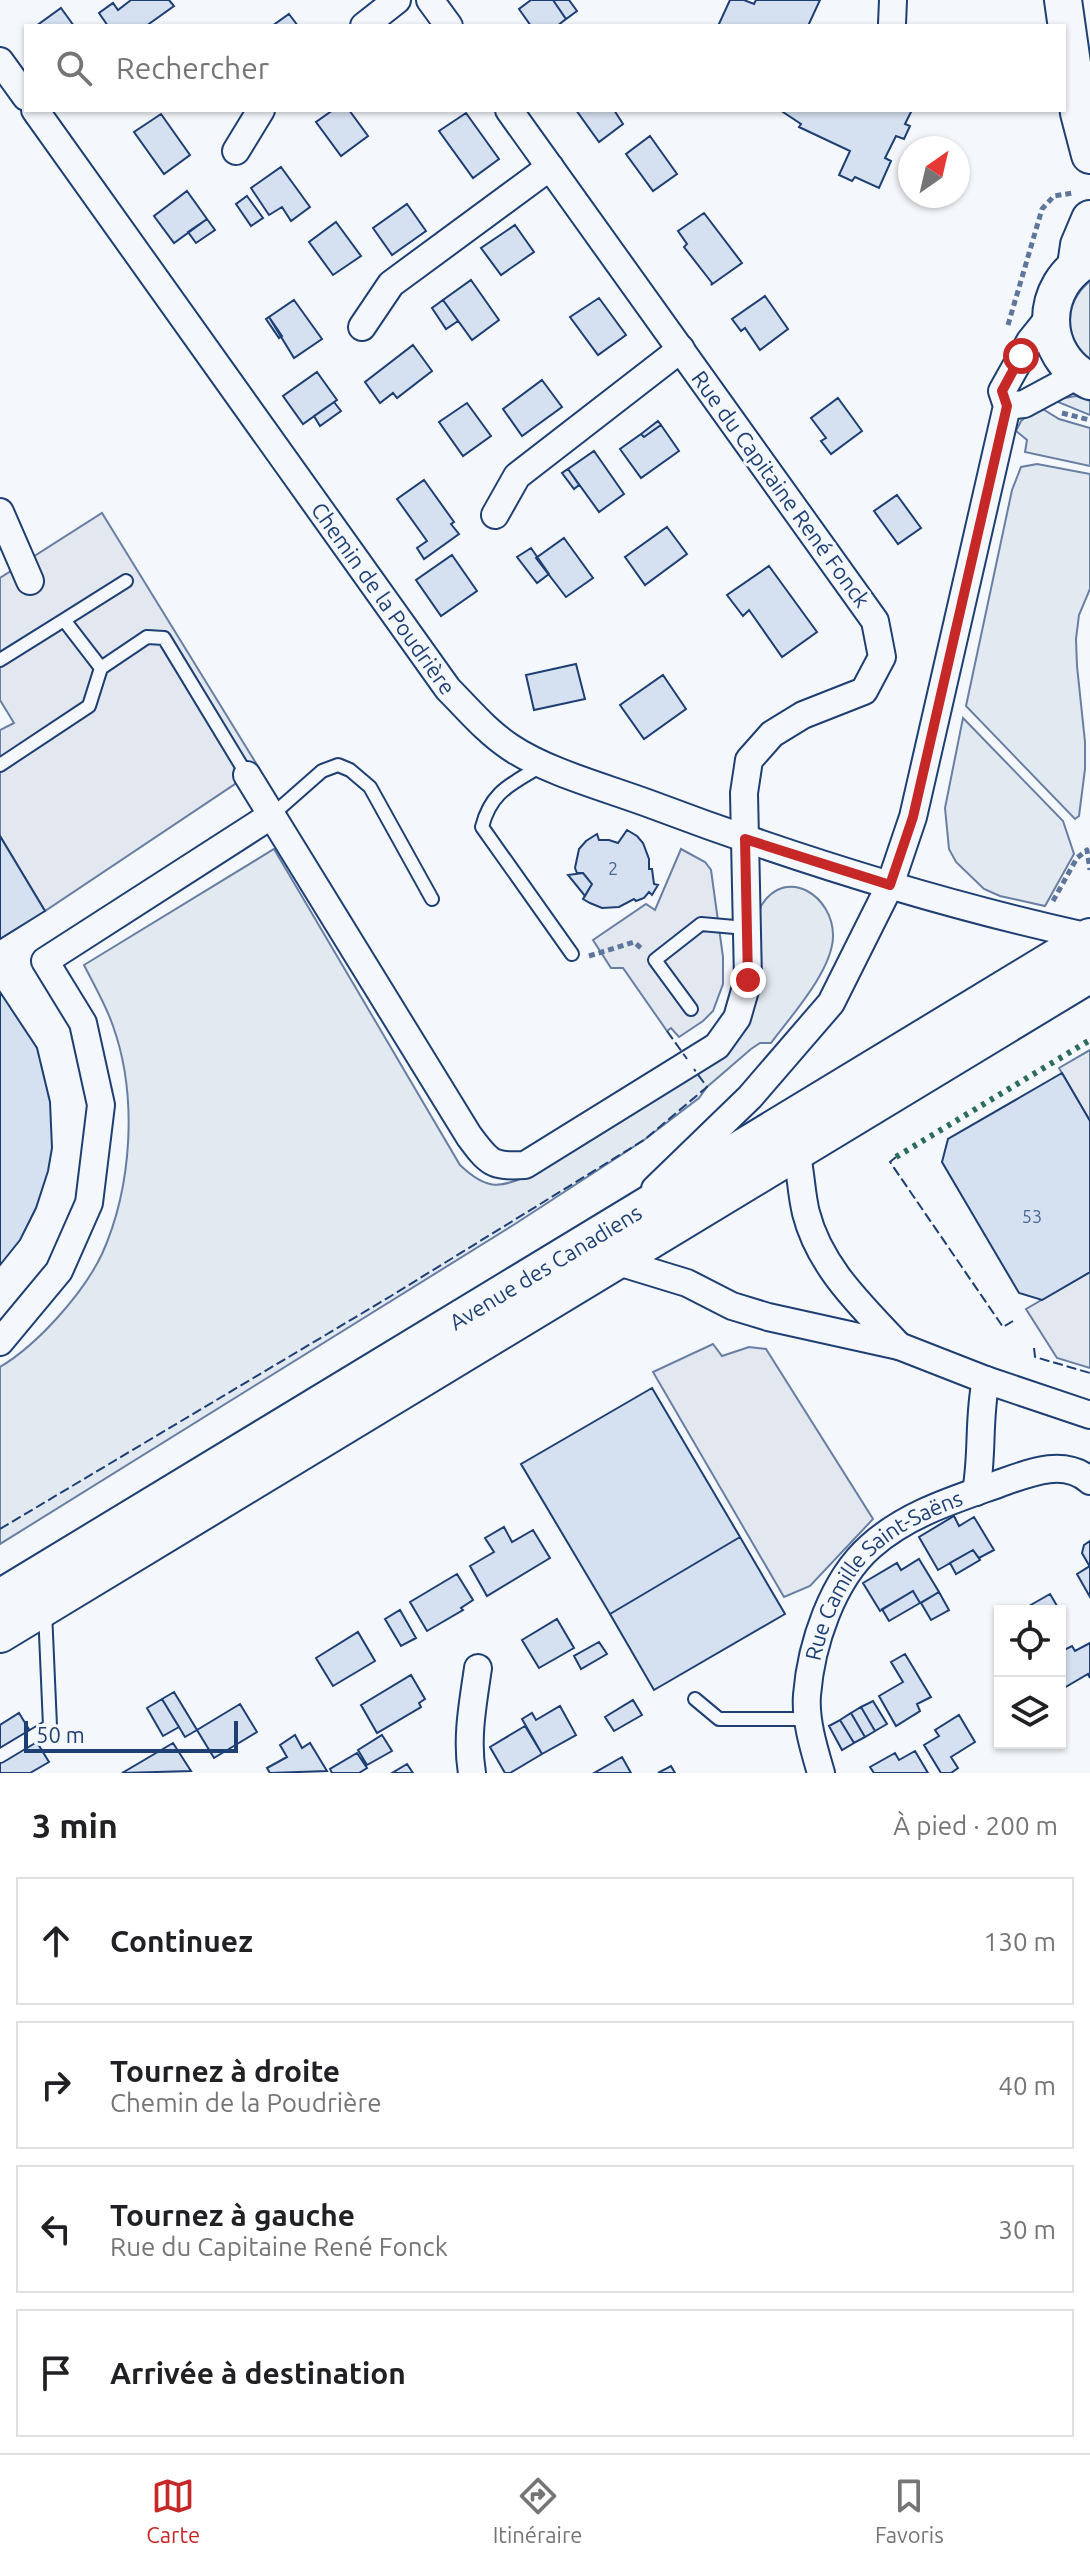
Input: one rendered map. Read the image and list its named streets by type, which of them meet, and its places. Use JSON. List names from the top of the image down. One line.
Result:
{"streets":{"main road":["Avenue des Canadiens"],"street":["Rue du Capitaine René Fonck","Chemin de la Poudrière","Rue Camille Saint-Saëns"]},"crossings":[["Rue du Capitaine René Fonck","Chemin de la Poudrière"],["Chemin de la Poudrière","Avenue des Canadiens"]],"house_numbers":["2","53"],"scale_bar":"50 m","north":"top right","page":{"search":"Rechercher","scale":"50 m","heading":["3 min","À pied · 200 m"],"list":[["Continuez","130 m"],["Tournez à droite","Chemin de la Poudrière","40 m"],["Tournez à gauche","Rue du Capitaine René Fonck","30 m"],"Arrivée à destination"],"nav":["Carte","Itinéraire","Favoris"]}}
